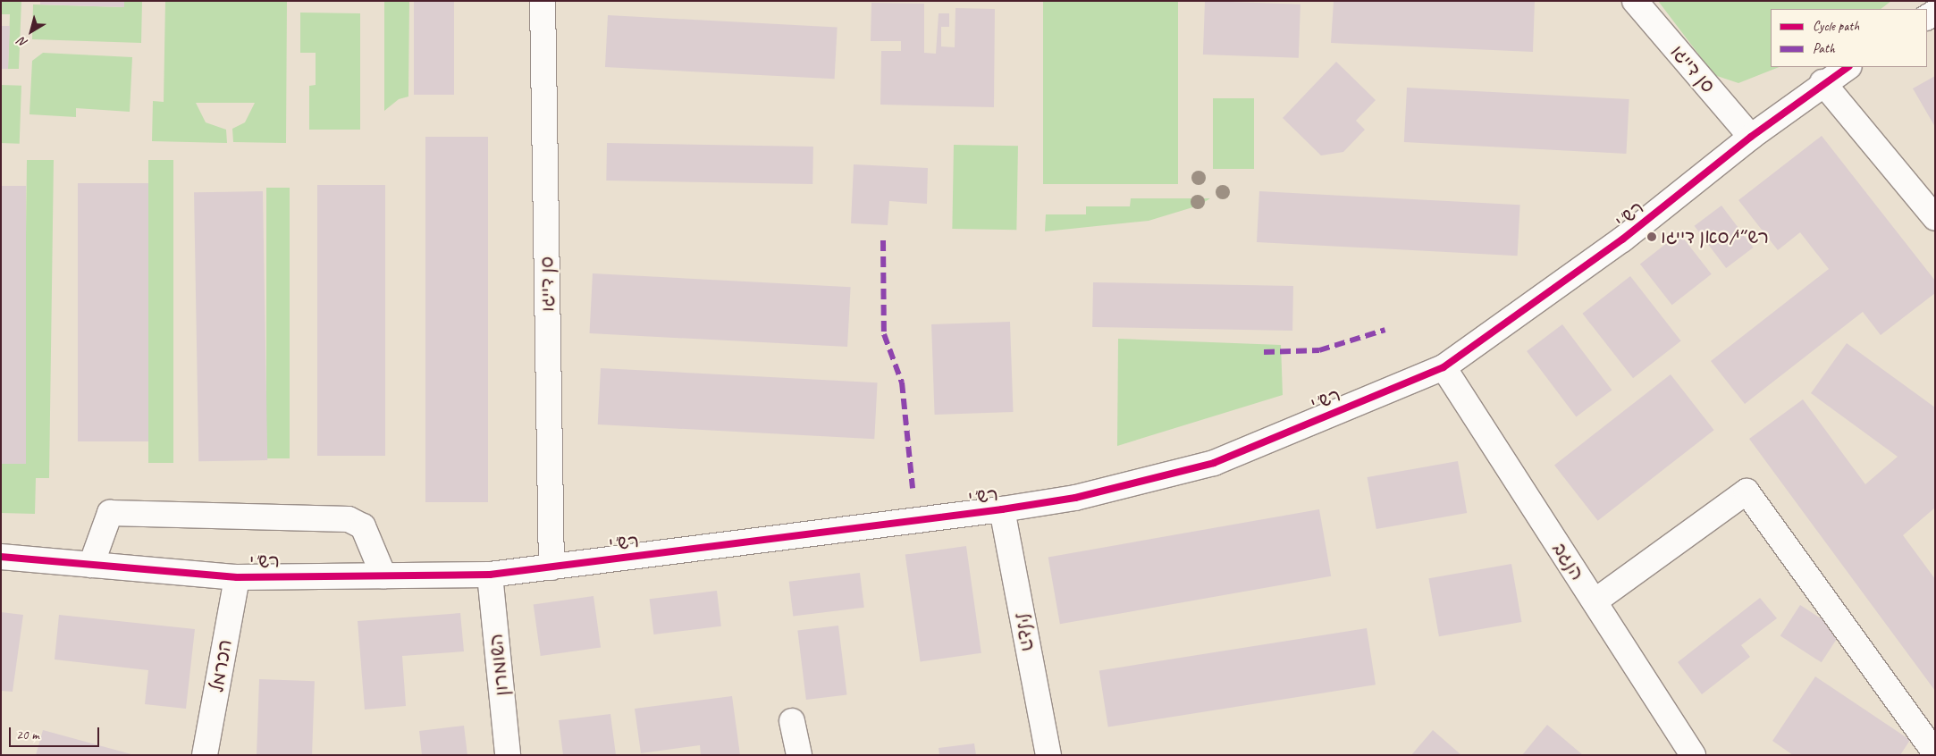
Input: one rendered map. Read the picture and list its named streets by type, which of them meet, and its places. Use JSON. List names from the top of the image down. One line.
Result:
{"streets":{"street":["סן דייגו","רש\"י","הנגב","הגליל","השומרון","הכרמל"]},"crossings":[["סן דייגו","רש\"י"],["רש\"י","הנגב"],["רש\"י","הגליל"],["רש\"י","השומרון"],["רש\"י","הכרמל"]],"places":["רש״י/סאן דייגו"],"legend":["Cycle path","Path"],"scale_bar":"20 m","north":"bottom left"}
